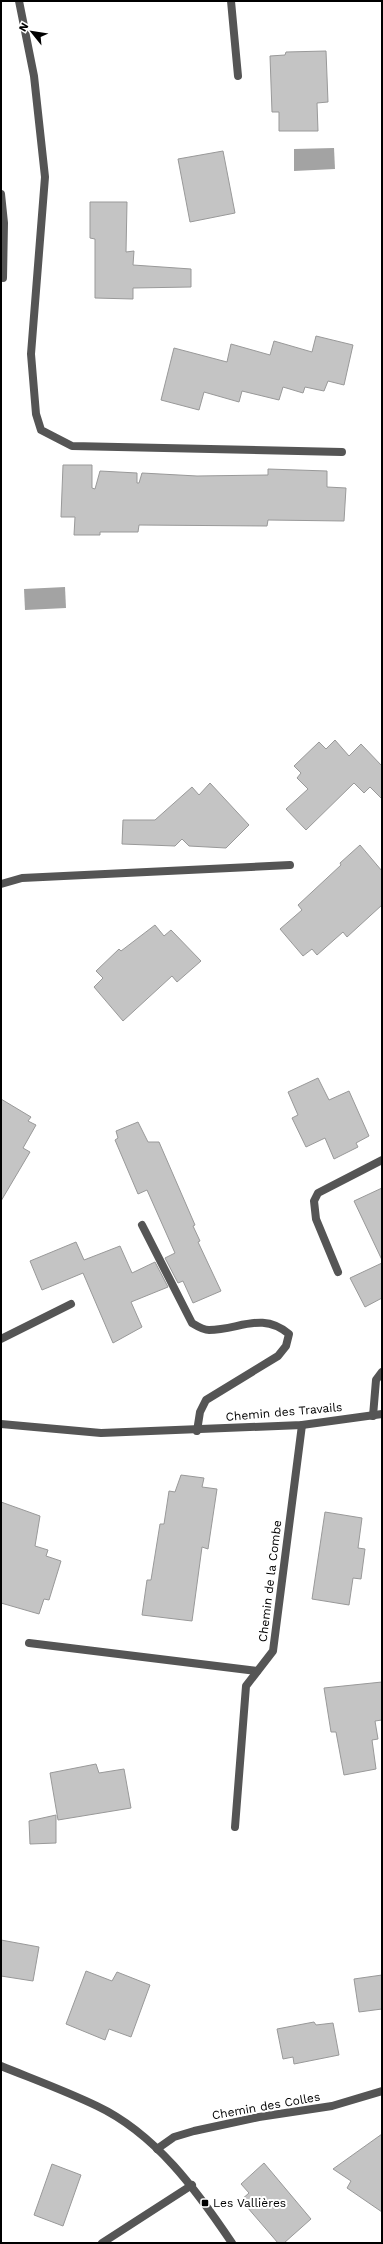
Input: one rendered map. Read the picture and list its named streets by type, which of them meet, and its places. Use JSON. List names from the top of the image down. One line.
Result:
{"streets":{"street":["Chemin des Travails","Chemin de la Combe","Chemin des Colles"]},"crossings":[["Chemin des Travails","Chemin de la Combe"]],"places":{"transit":["Les Vallières"]},"north":"top left"}
